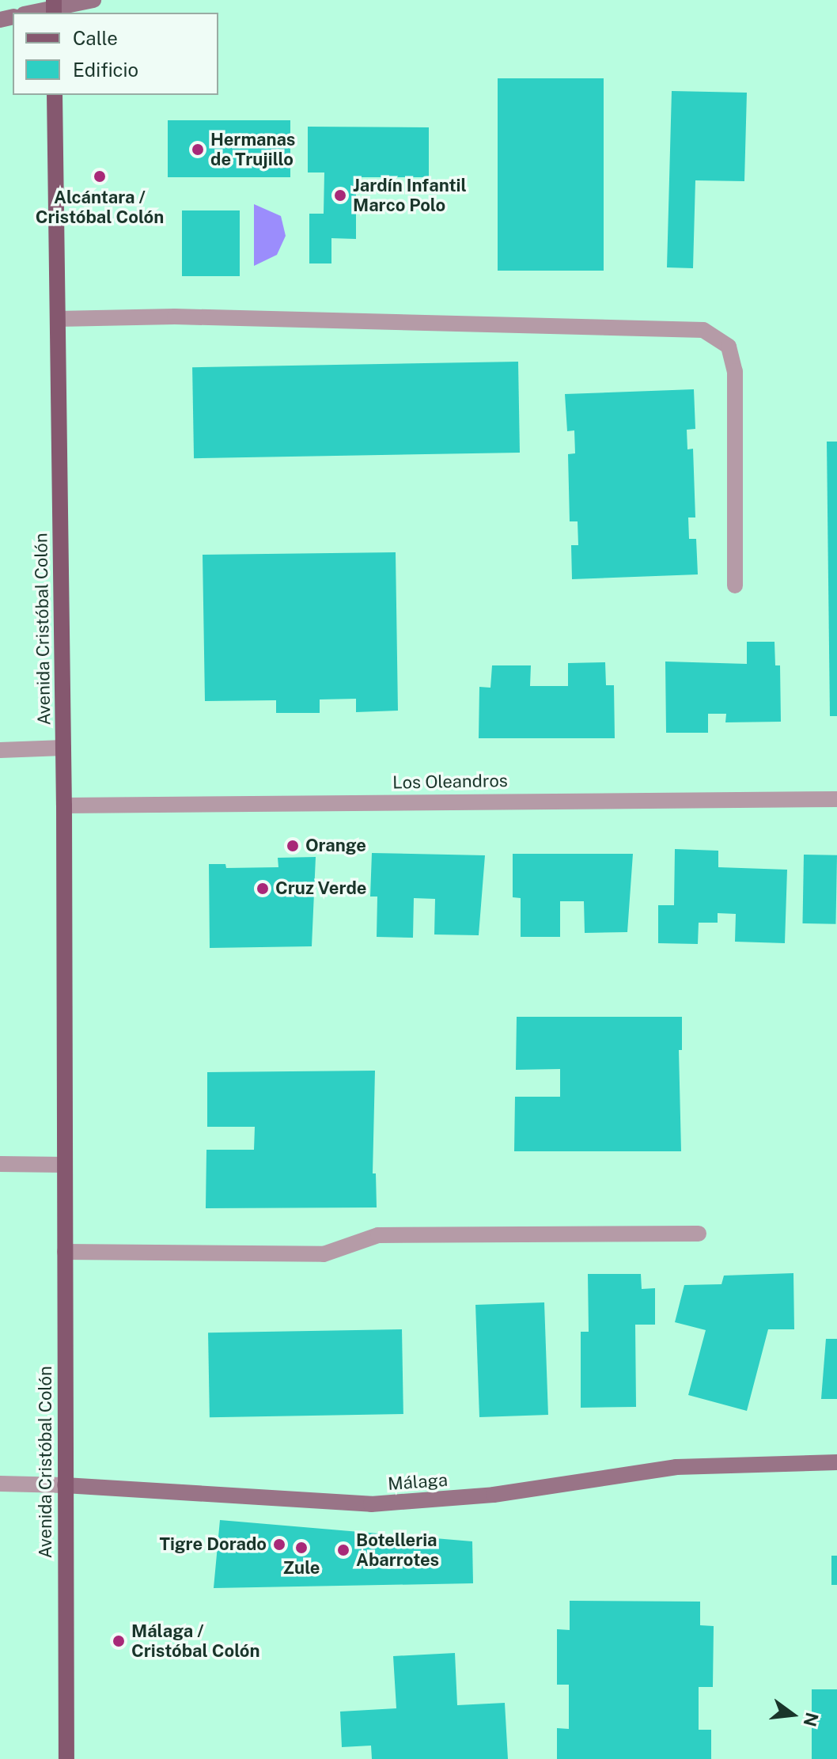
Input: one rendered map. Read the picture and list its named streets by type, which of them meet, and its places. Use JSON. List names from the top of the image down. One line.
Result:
{"streets":{"main road":["Avenida Cristóbal Colón"],"street":["Los Oleandros","Málaga"]},"crossings":[["Avenida Cristóbal Colón","Los Oleandros"],["Avenida Cristóbal Colón","Málaga"]],"places":["Hermanas de Trujillo","Alcántara / Cristóbal Colón","Jardín Infantil Marco Polo","Orange","Cruz Verde","Tigre Dorado","Zule","Botelleria Abarrotes","Málaga / Cristóbal Colón"],"legend":["Calle","Edificio"],"north":"right"}
